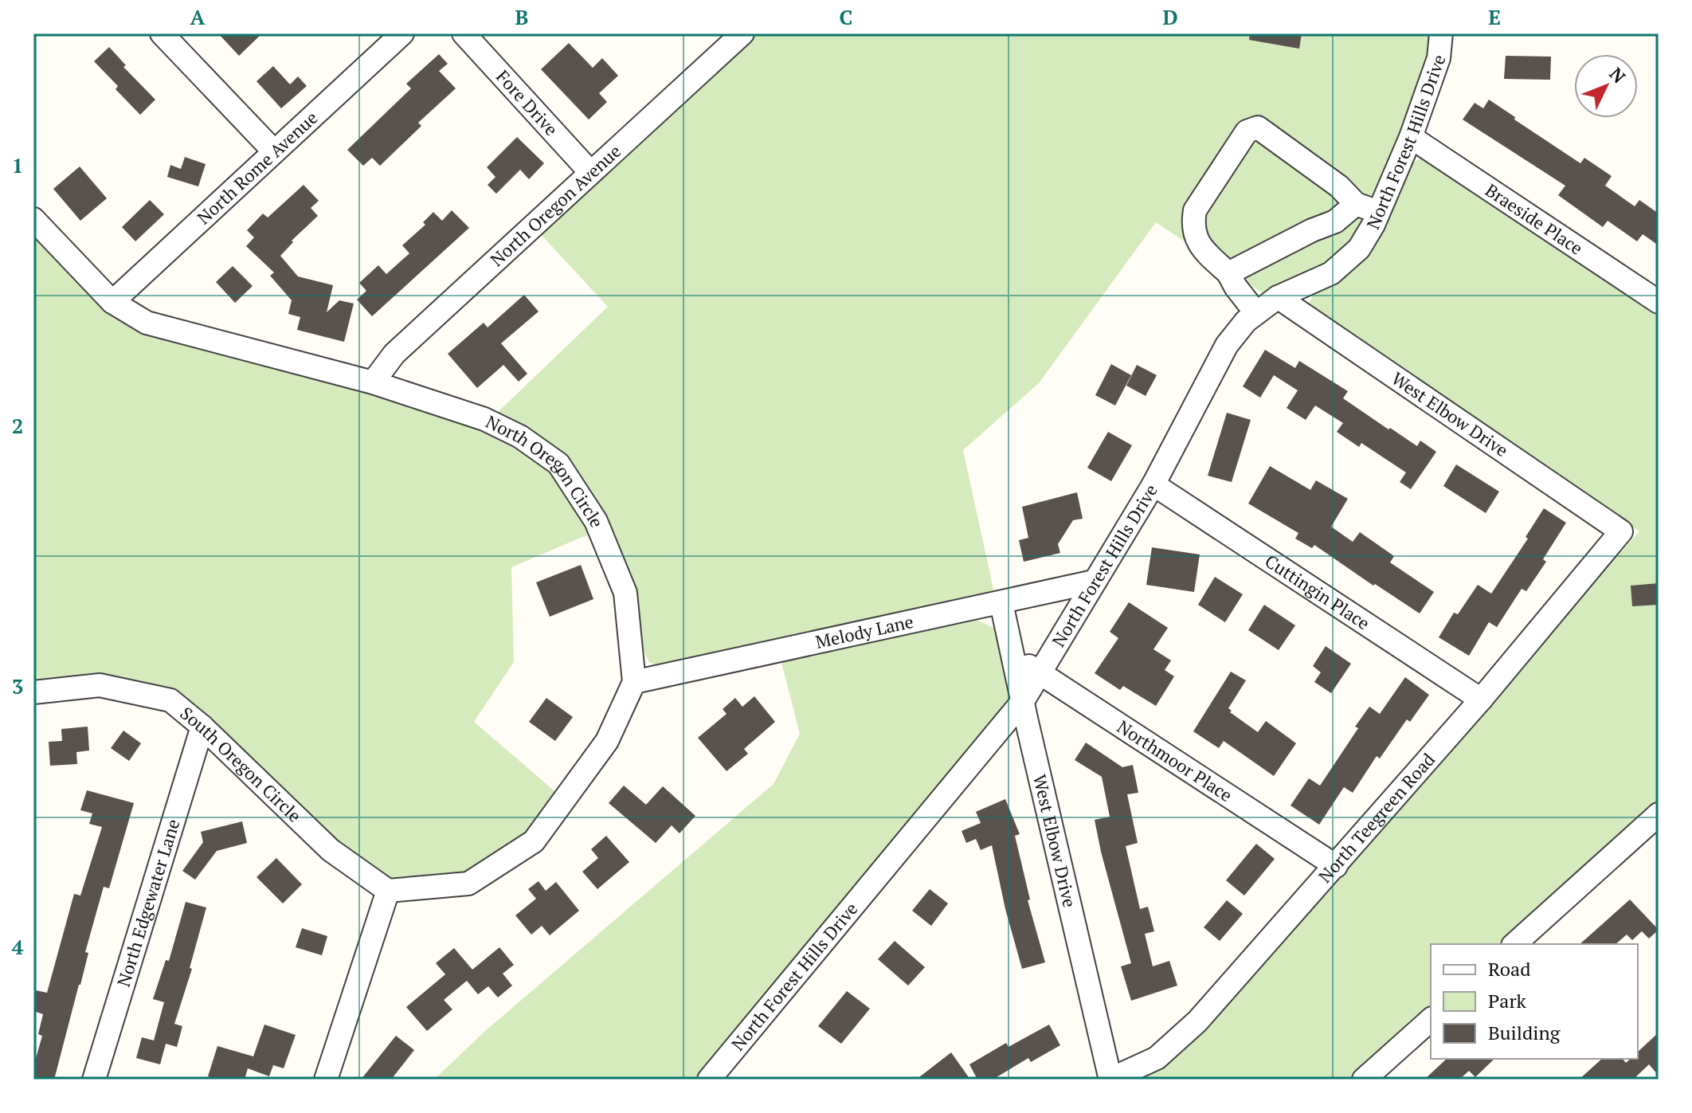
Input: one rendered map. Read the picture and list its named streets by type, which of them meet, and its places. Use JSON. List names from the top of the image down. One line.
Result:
{"streets":{"street":["Fore Drive","North Forest Hills Drive","North Rome Avenue","North Oregon Avenue","Braeside Place","West Elbow Drive","North Oregon Circle","Cuttingin Place","Melody Lane","Northmoor Place","South Oregon Circle","North Teegreen Road","North Edgewater Lane"]},"crossings":[["Fore Drive","North Oregon Avenue"],["North Forest Hills Drive","Braeside Place"],["North Forest Hills Drive","West Elbow Drive"],["North Forest Hills Drive","Cuttingin Place"],["North Forest Hills Drive","Melody Lane"],["North Forest Hills Drive","Northmoor Place"],["North Rome Avenue","North Oregon Circle"],["North Oregon Avenue","North Oregon Circle"],["West Elbow Drive","Melody Lane"],["West Elbow Drive","Northmoor Place"],["West Elbow Drive","North Teegreen Road"],["North Oregon Circle","Melody Lane"],["Cuttingin Place","North Teegreen Road"],["Northmoor Place","North Teegreen Road"],["South Oregon Circle","North Edgewater Lane"]],"legend":["Road","Park","Building"],"north":"top right","grid":{"columns":["A","B","C","D","E"],"rows":["1","2","3","4"]}}
